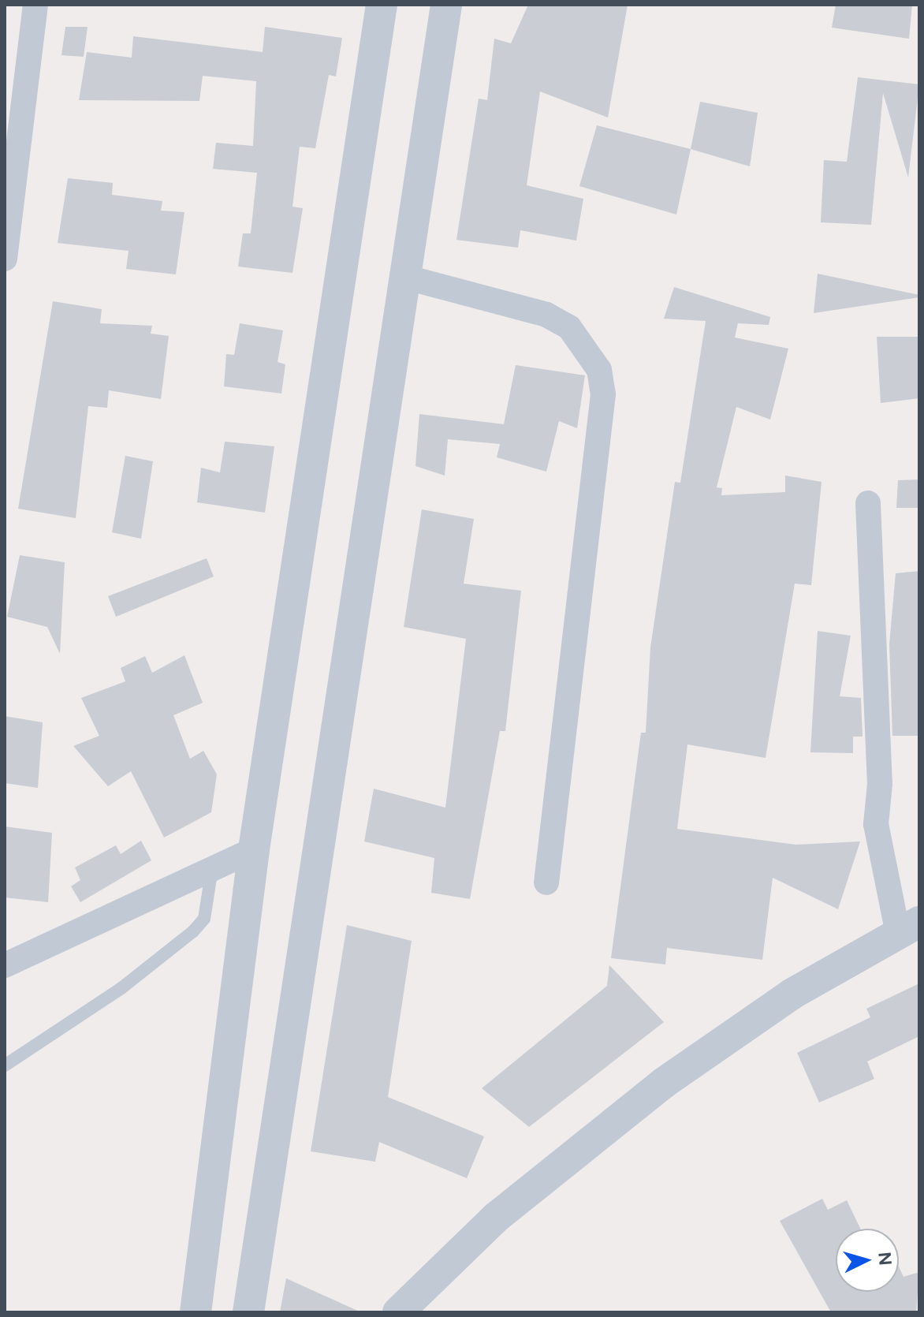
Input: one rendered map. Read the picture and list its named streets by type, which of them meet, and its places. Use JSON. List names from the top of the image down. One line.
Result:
{"north":"right"}
